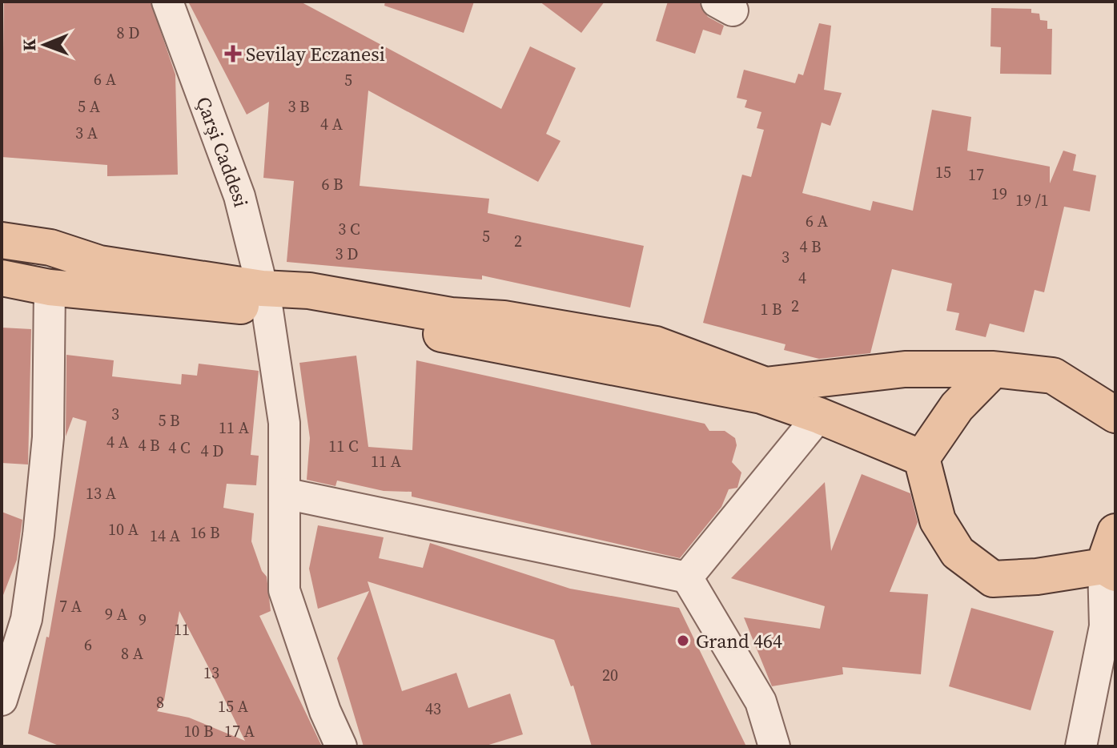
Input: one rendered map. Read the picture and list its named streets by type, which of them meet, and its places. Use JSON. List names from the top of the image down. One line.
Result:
{"streets":{"street":["Çarşi Caddesi"]},"places":{"health":["Sevilay Eczanesi"],"other":["Grand 464"]},"house_numbers":["8 D","6 A","5","5 A","3 B","4 A","3 A","15","17","6 B","19","19 /1","6 A","3 C","5","2","4 B","3 D","3","4","2","1 B","3","5 B","11 A","4 A","4 B","11 C","4 C","4 D","11 A","13 A","10 A","16 B","14 A","7 A","9 A","9","11","6","8 A","13","20","8","15 A","43","10 B","17 A"],"north":"left"}
